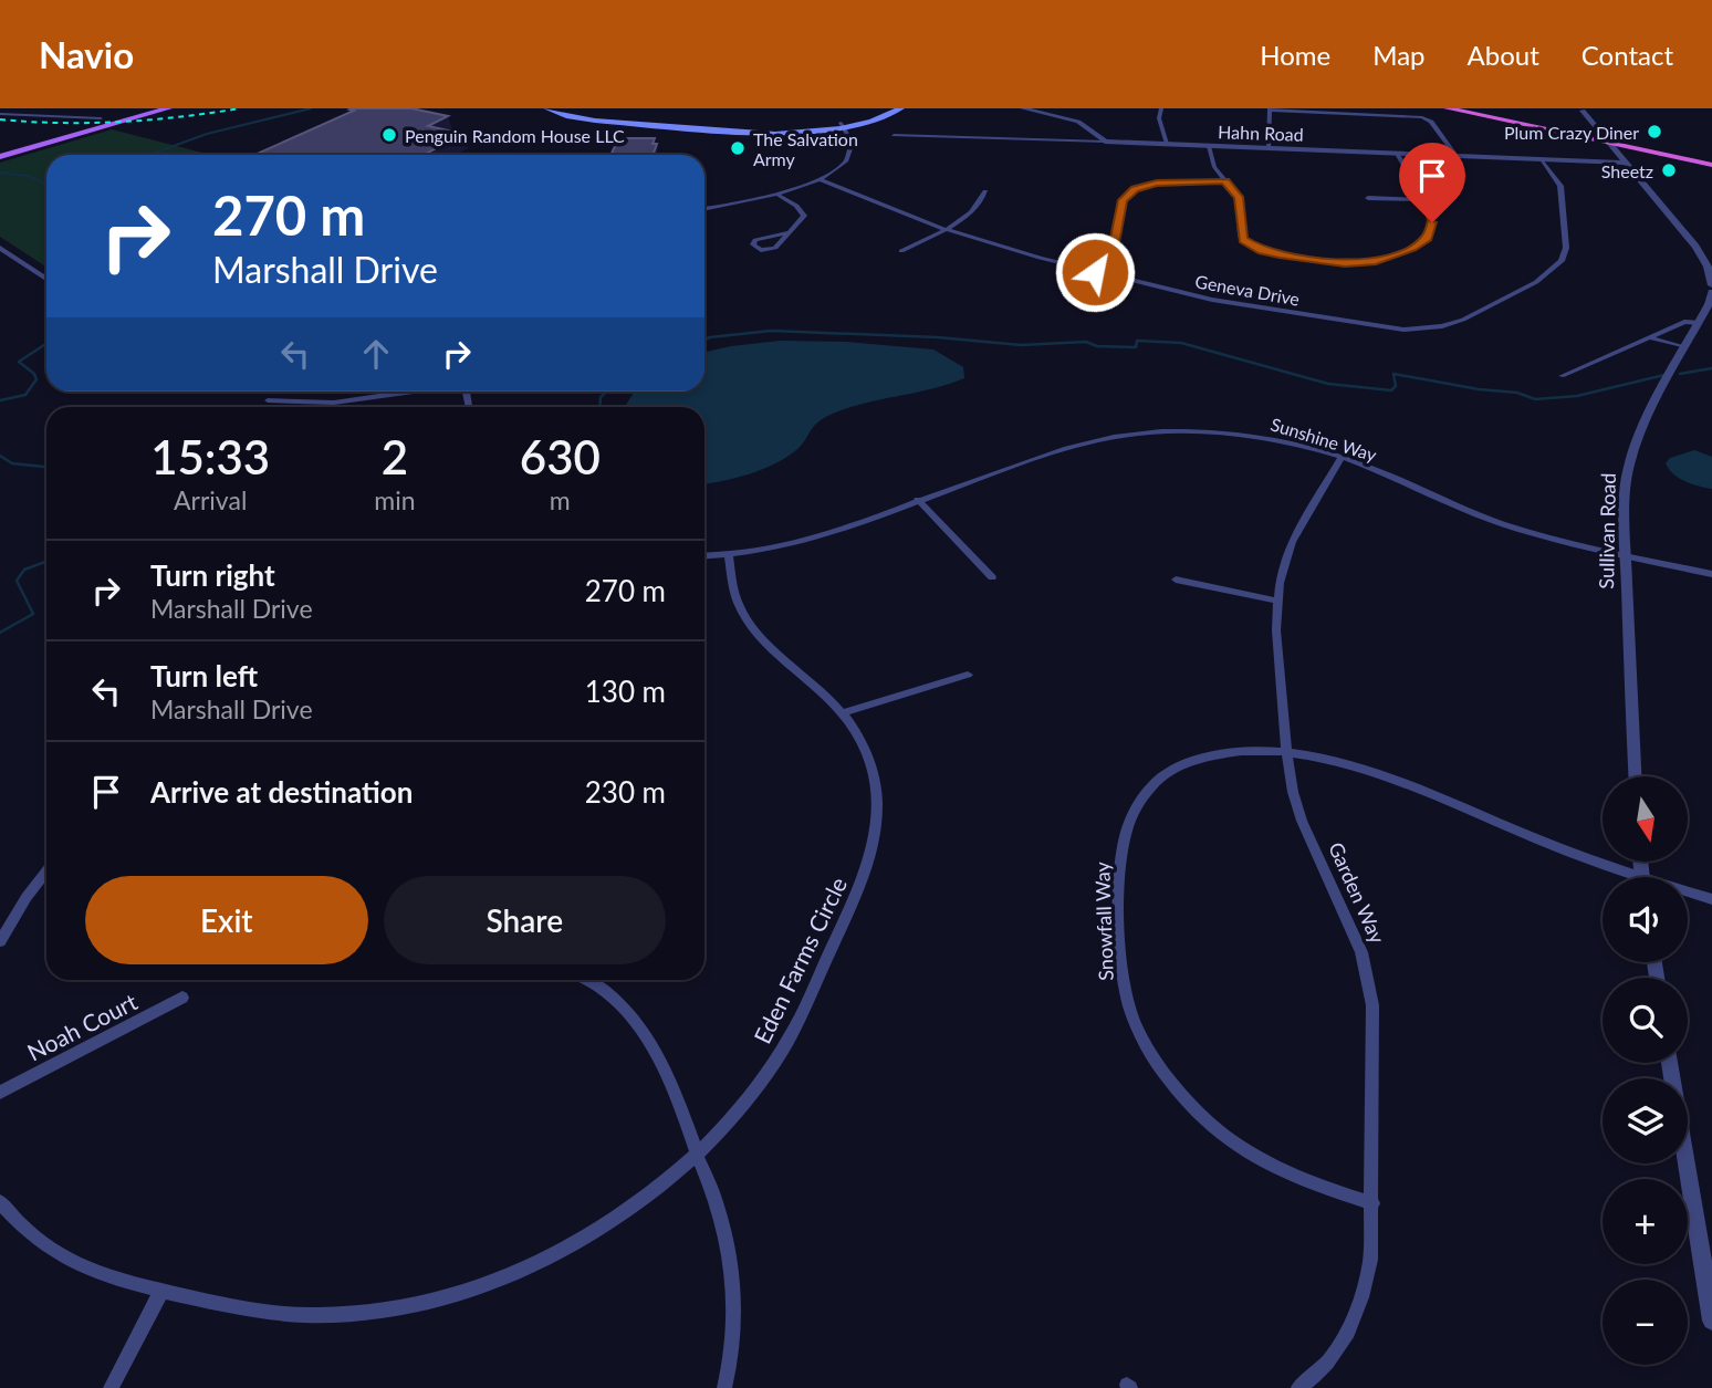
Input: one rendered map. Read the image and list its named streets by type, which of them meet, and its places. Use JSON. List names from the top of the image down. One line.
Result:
{"streets":{"street":["Hahn Road","Geneva Drive","Sunshine Way","Sullivan Road","Garden Way","Snowfall Way","Eden Farms Circle","Noah Court"]},"crossings":[["Hahn Road","Geneva Drive"],["Sunshine Way","Sullivan Road"],["Sunshine Way","Garden Way"],["Sunshine Way","Eden Farms Circle"],["Garden Way","Snowfall Way"]],"places":["Plum Crazy Diner","Penguin Random House LLC","The Salvation Army","Sheetz"],"north":"bottom","page":{"header":"Navio","nav":["Home","Map","About","Contact"],"turn":["270 m","Marshall Drive"],"eta":["15:33","Arrival","2","min","630","m"],"list":[{"name":"Turn right","note":"Marshall Drive","value":"270 m"},{"name":"Turn left","note":"Marshall Drive","value":"130 m"},{"name":"Arrive at destination","value":"230 m"}],"map_buttons":["+","−"],"buttons":["Exit","Share"]}}
